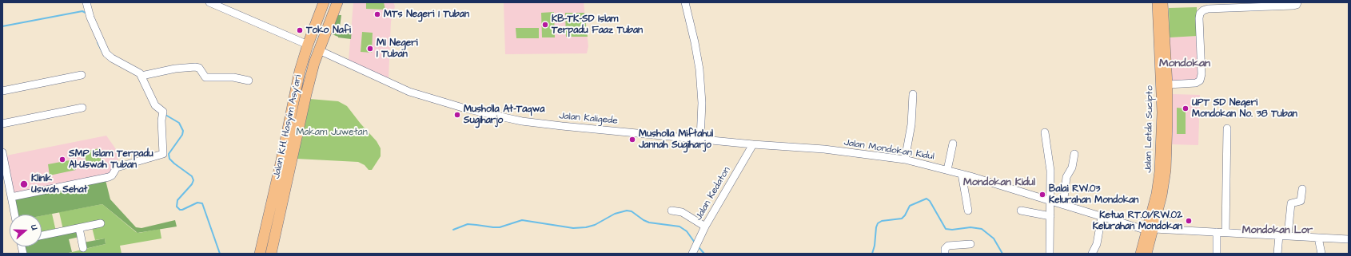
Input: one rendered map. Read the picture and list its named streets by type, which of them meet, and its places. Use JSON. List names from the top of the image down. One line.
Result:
{"streets":{"highway":["Jalan K.H. Hasyim Asy'ari"],"main road":["Jalan Letda Sucipto"],"street":["Jalan Kaligede","Jalan Mondokan Kidul","Jalan Kedaton"]},"crossings":[["Jalan Kaligede","Jalan K.H. Hasyim Asy'ari"],["Jalan Kaligede","Jalan Mondokan Kidul"],["Jalan Kaligede","Jalan Kedaton"],["Jalan Letda Sucipto","Jalan Mondokan Kidul"],["Jalan Mondokan Kidul","Jalan Kedaton"]],"districts":["Mondokan","Mondokan Kidul","Mondokan Lor"],"parks":["Makam Juwetan"],"places":["MTs Negeri 1 Tuban","KB-TK-SD Islam Terpadu Faaz Tuban","Toko Nafi","MI Negeri 1 Tuban","UPT SD Negeri Mondokan No. 38 Tuban","Musholla At-Taqwa Sugiharjo","Musholla Miftahul Jannah Sugiharjo","SMP Islam Terpadu Al-Uswah Tuban","Klinik Uswah Sehat","Balai RW.03 Kelurahan Mondokan","Ketua RT.01/RW.02 Kelurahan Mondokan"],"north":"right"}
